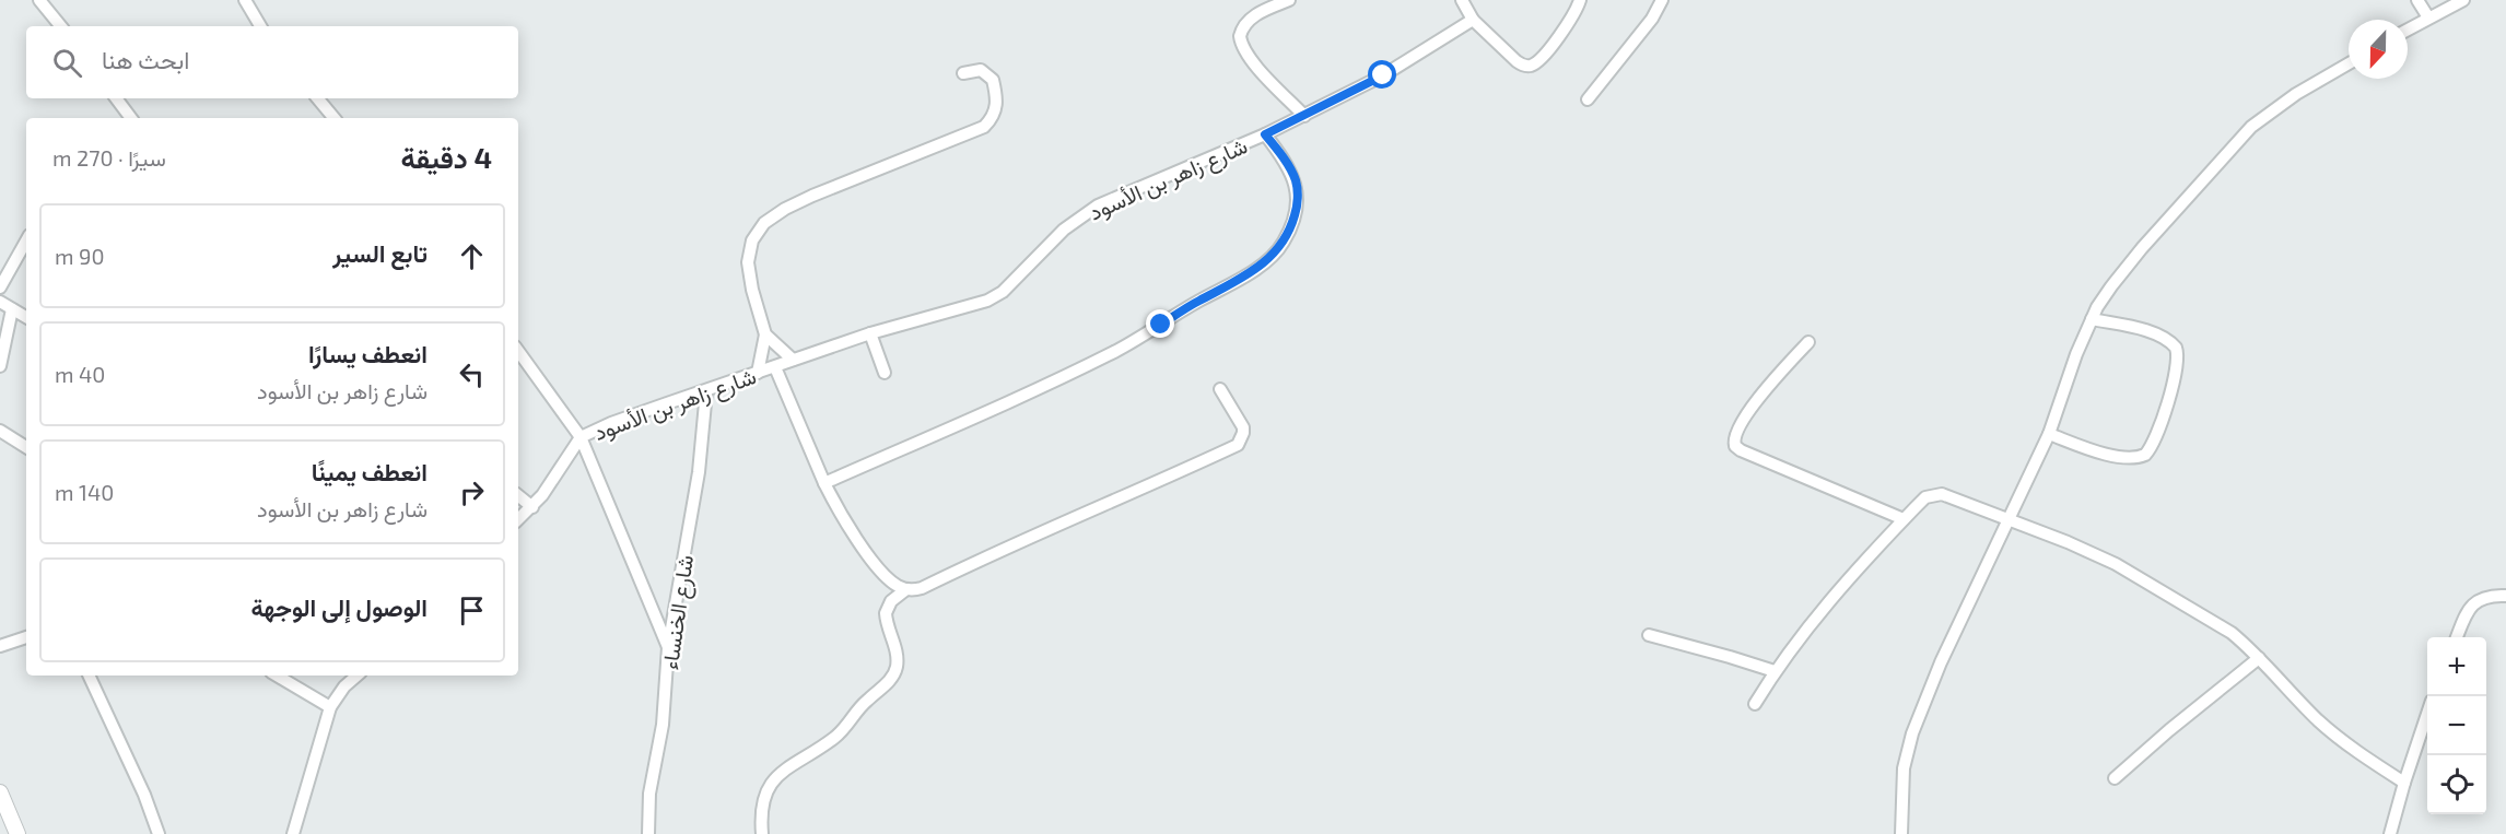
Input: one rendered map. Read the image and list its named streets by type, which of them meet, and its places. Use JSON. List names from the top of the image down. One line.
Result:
{"streets":{"street":["شارع زاهر بن الأسود","شارع الخنساء"]},"crossings":[["شارع زاهر بن الأسود","شارع الخنساء"]],"north":"bottom","page":{"search":"ابحث هنا","heading":["4 دقيقة","سيرًا · 270 m"],"list":[["تابع السير","90 m"],["انعطف يسارًا","شارع زاهر بن الأسود","40 m"],["انعطف يمينًا","شارع زاهر بن الأسود","140 m"],"الوصول إلى الوجهة"],"map_buttons":["+","−"]}}
